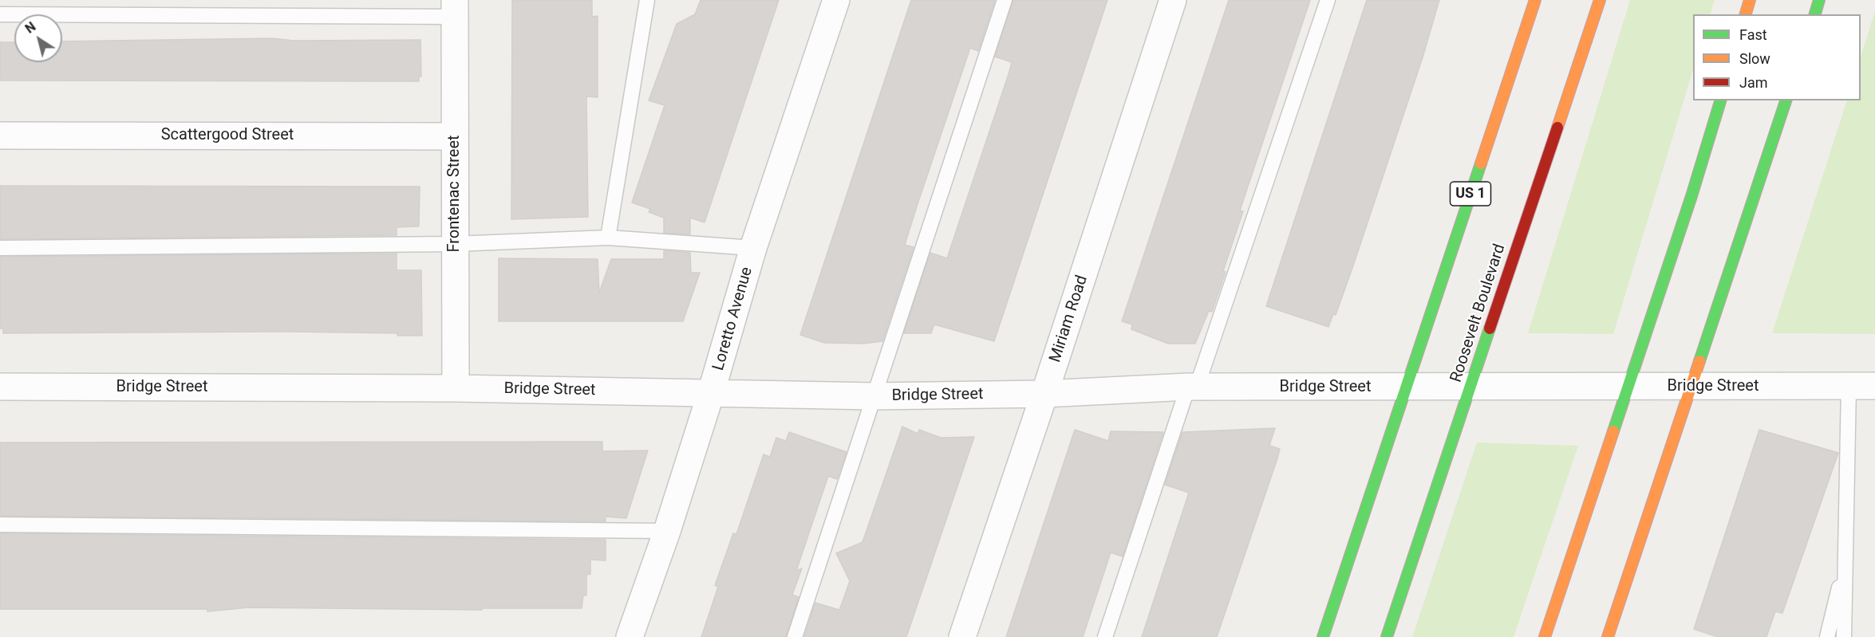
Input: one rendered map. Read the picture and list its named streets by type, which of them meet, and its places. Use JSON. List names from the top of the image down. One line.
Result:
{"streets":{"highway":["US 1","Roosevelt Boulevard"],"street":["Scattergood Street","Frontenac Street","Loretto Avenue","Miriam Road","Bridge Street"]},"crossings":[["Scattergood Street","Frontenac Street"],["Frontenac Street","Bridge Street"],["US 1","Bridge Street"],["Roosevelt Boulevard","Bridge Street"],["Loretto Avenue","Bridge Street"],["Miriam Road","Bridge Street"]],"legend":["Fast","Slow","Jam"],"north":"top left"}
